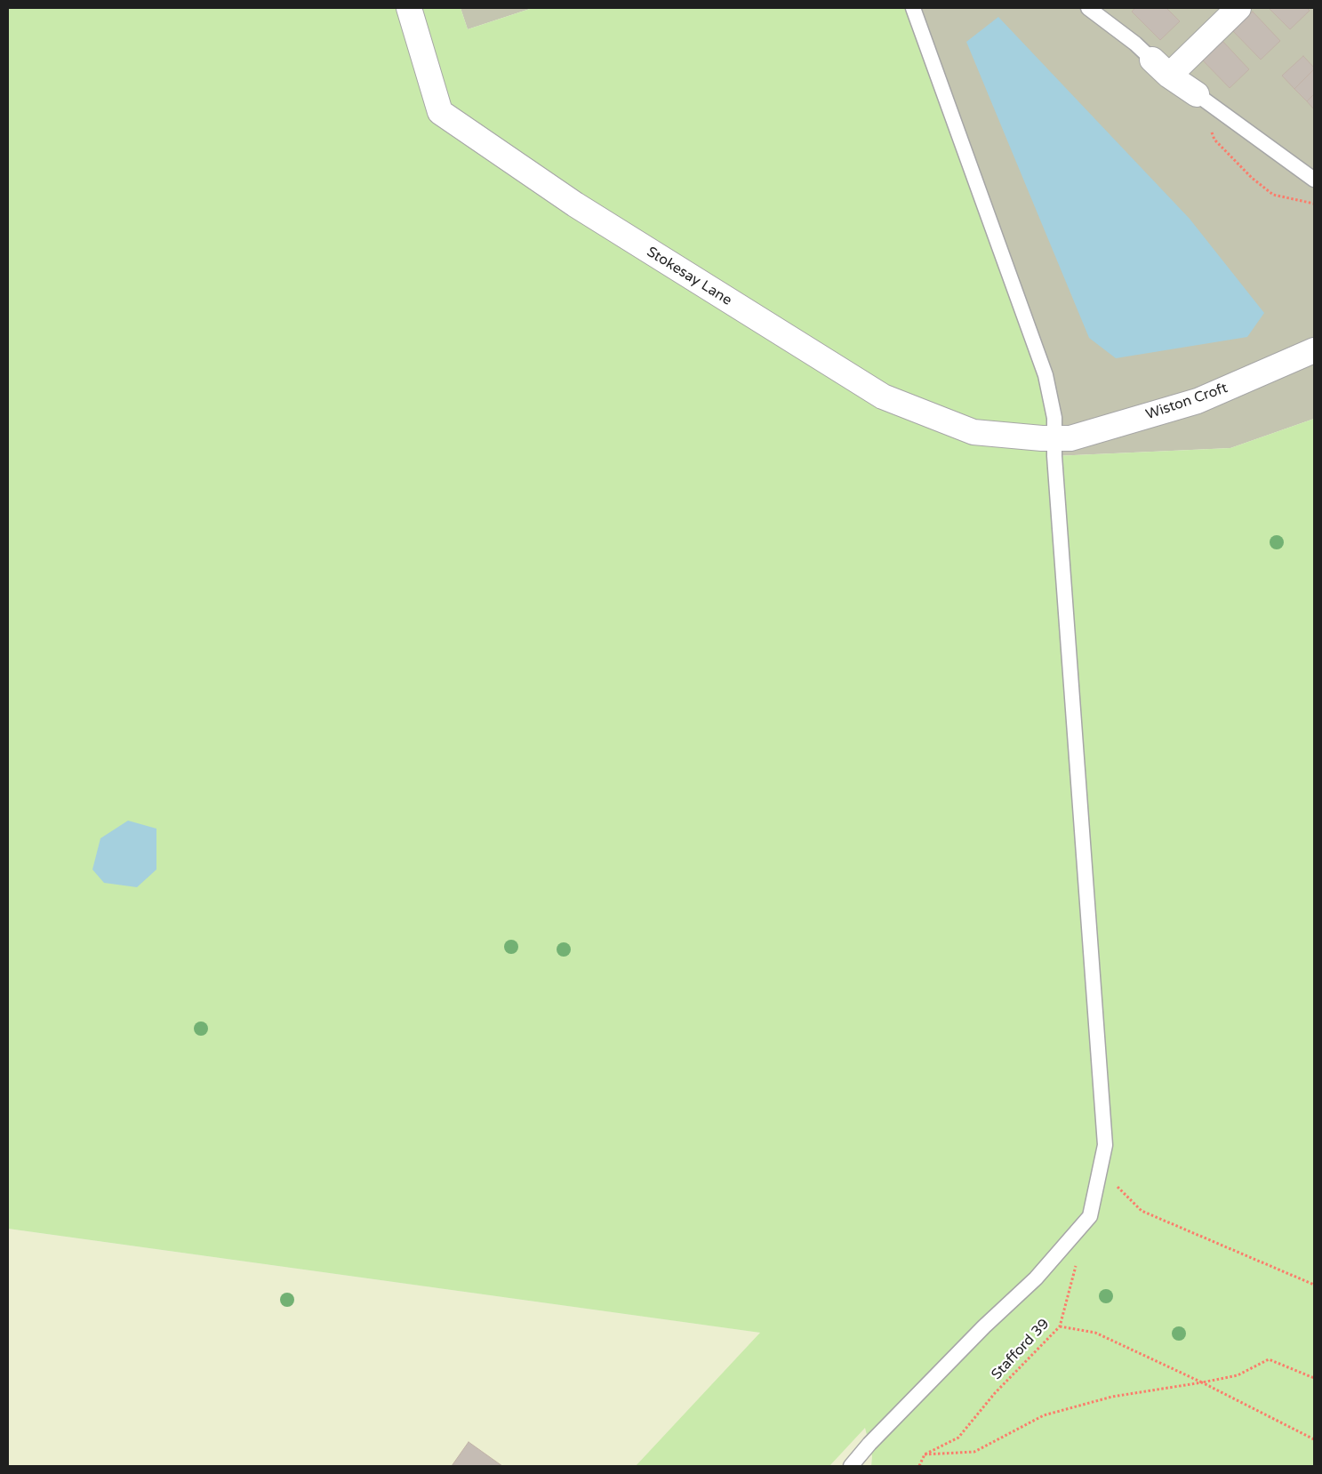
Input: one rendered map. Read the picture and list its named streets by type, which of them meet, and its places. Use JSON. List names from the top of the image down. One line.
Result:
{"streets":{"street":["Stokesay Lane","Wiston Croft"],"path":["Stafford 39"]},"crossings":[["Stokesay Lane","Wiston Croft"]]}
